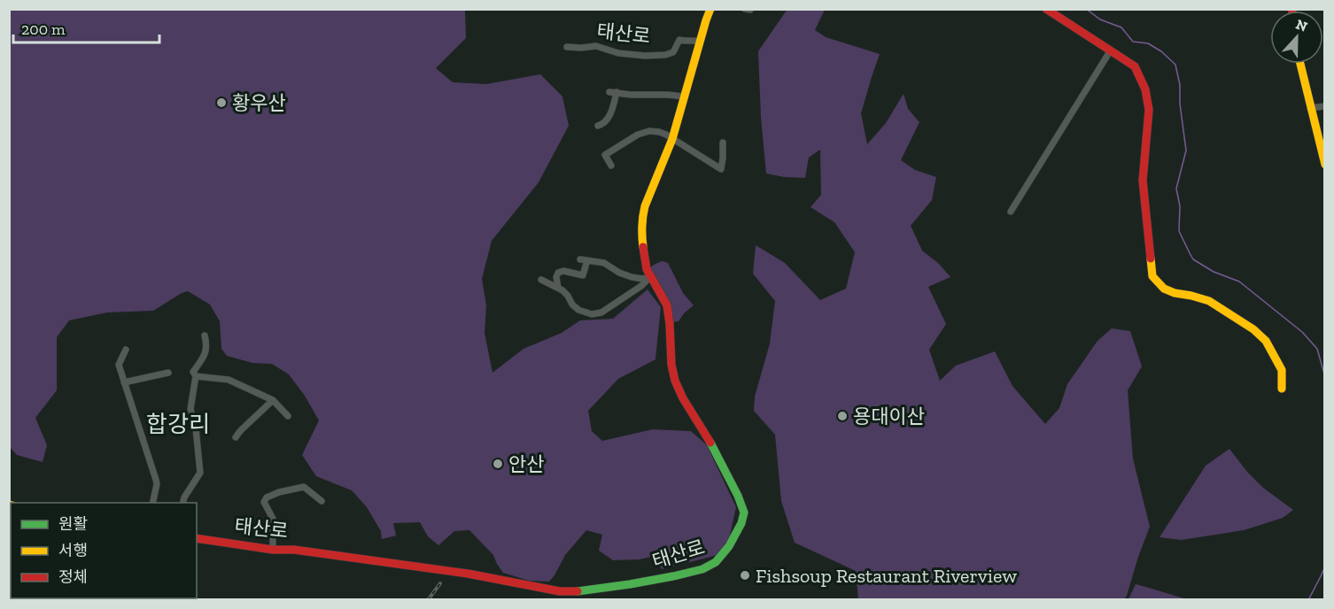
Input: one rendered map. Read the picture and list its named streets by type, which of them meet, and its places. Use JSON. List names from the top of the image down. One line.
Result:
{"streets":{"street":["태산로"]},"districts":["합강리"],"places":["황우산","용대이산","안산","Fishsoup Restaurant Riverview"],"legend":["원활","서행","정체"],"scale_bar":"200 m","north":"top"}
